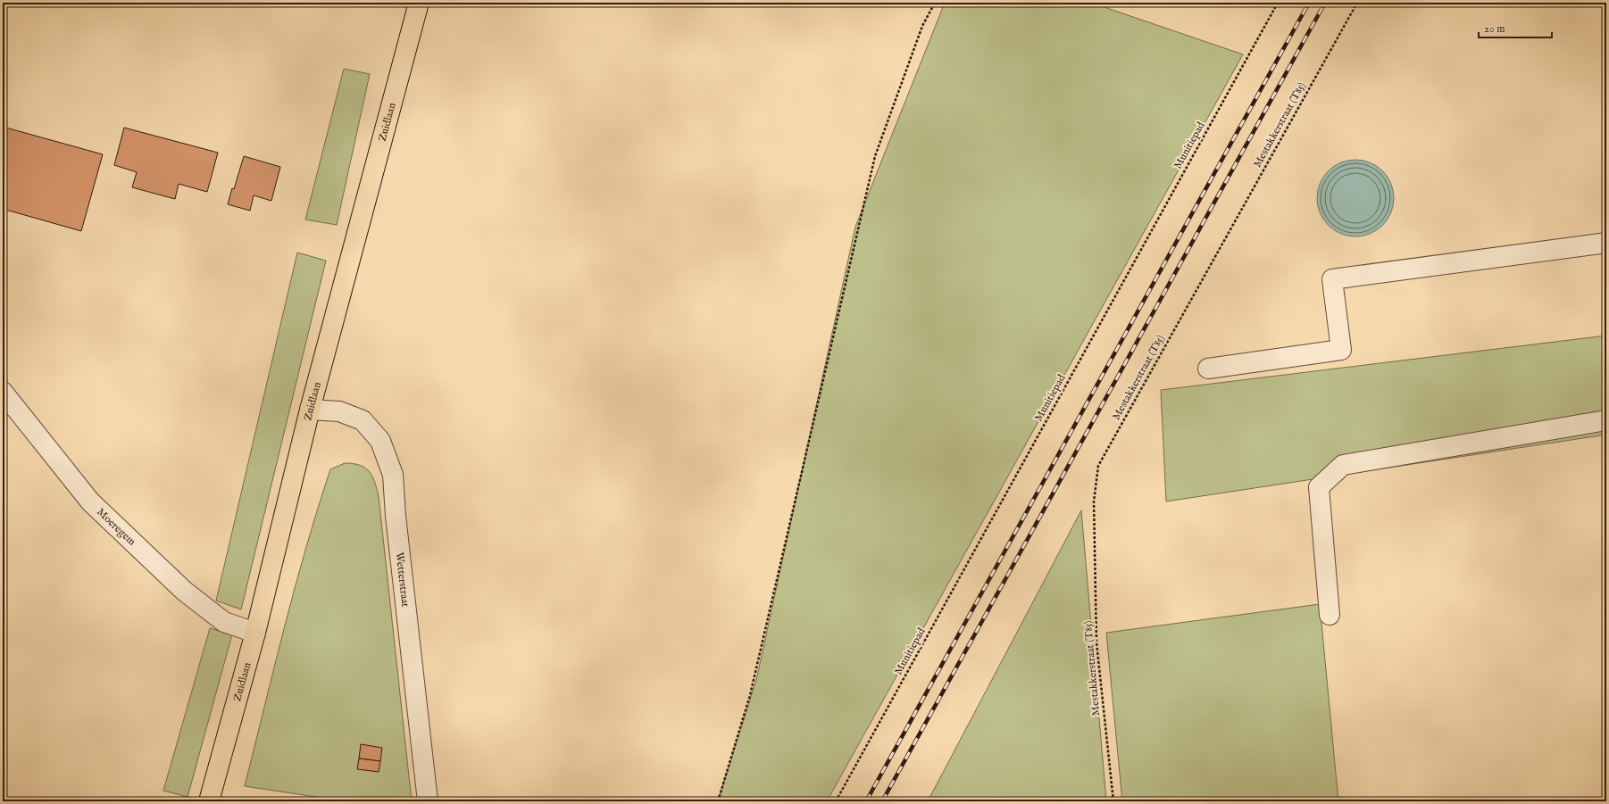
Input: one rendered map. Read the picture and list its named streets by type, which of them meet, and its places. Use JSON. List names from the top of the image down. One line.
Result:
{"streets":{"main road":["Zuidlaan"],"street":["Moeregem","Wetterstraat"],"path":["Mestakkerstraat (T85)","Munitiepad"]},"crossings":[["Zuidlaan","Moeregem"],["Zuidlaan","Wetterstraat"]],"scale_bar":"20 m"}
